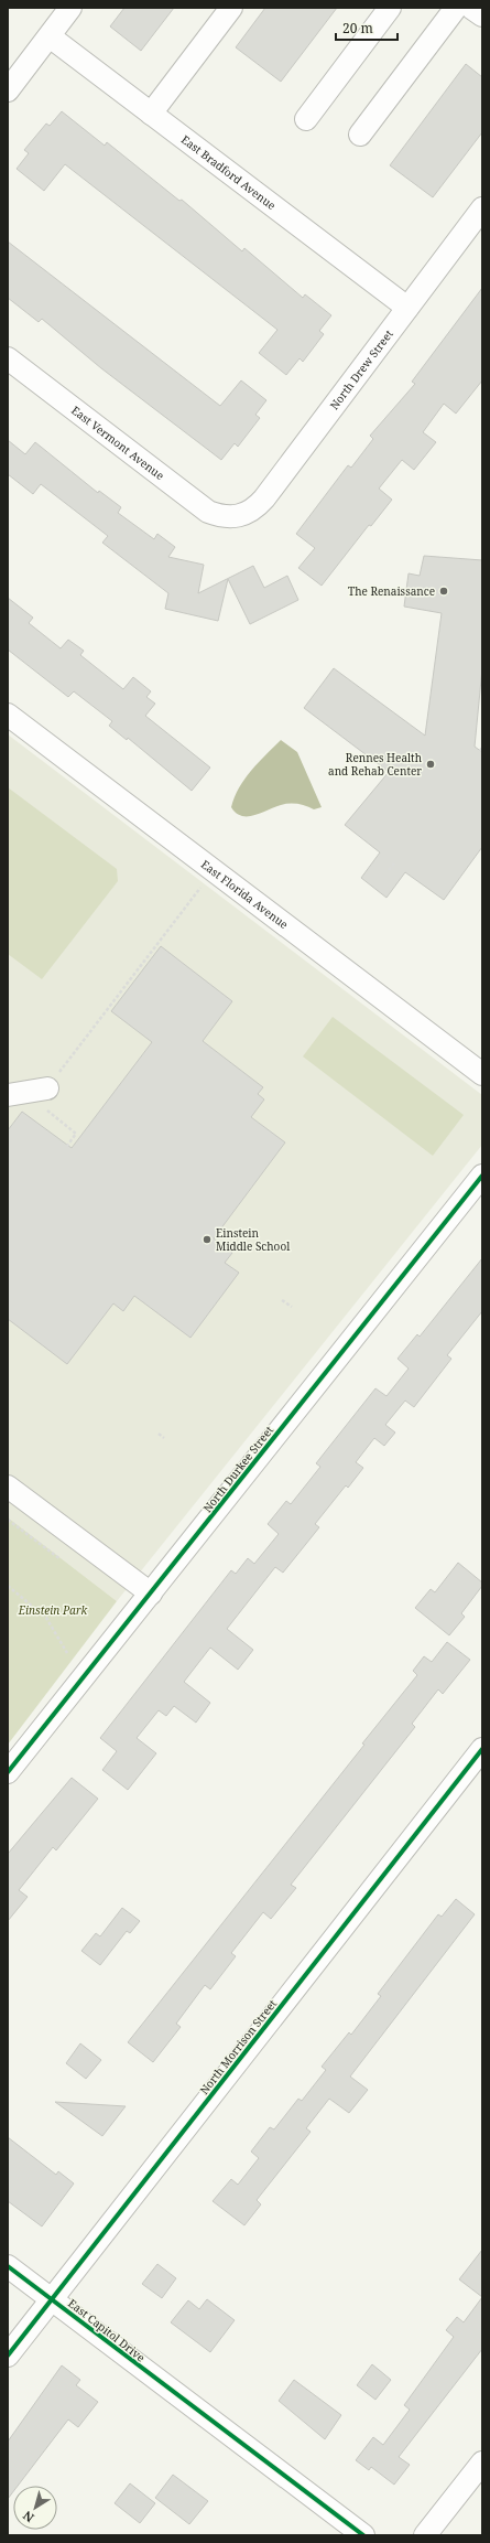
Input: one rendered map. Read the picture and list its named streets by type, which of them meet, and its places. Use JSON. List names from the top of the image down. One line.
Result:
{"streets":{"street":["East Bradford Avenue","North Drew Street","East Vermont Avenue","East Florida Avenue","North Durkee Street","North Morrison Street","East Capitol Drive"]},"crossings":[["East Bradford Avenue","North Drew Street"],["North Drew Street","East Vermont Avenue"],["North Morrison Street","East Capitol Drive"]],"parks":["Einstein Park"],"places":["The Renaissance","Rennes Health and Rehab Center","Einstein Middle School"],"scale_bar":"20 m","north":"bottom left"}
